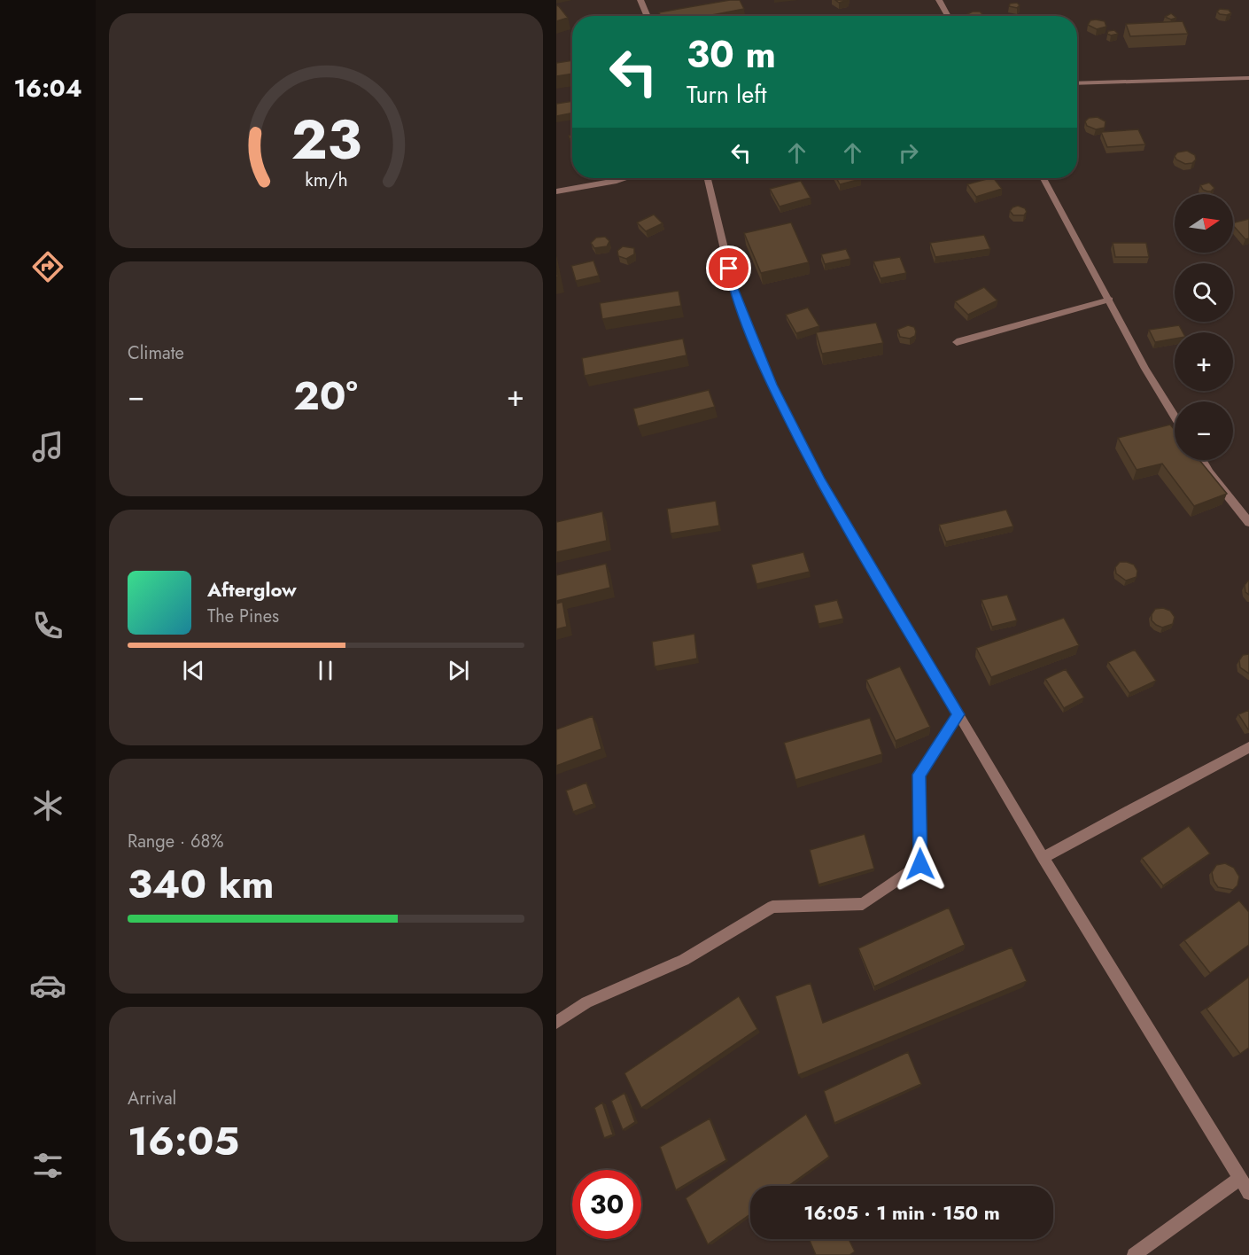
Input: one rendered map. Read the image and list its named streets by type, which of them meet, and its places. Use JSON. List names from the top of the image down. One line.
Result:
{"north":"right","page":{"tabs":"16:04","turn":["30 m","Turn left"],"map_buttons":["+","−"],"tile":["Climate",["Range · 68%","340 km"],["Arrival","16:05"]],"heat":["−","20°","+"],"song":["Afterglow","The Pines"],"limit":"30","trip":"16:05 · 1 min · 150 m","gauge":["23","km/h"]}}
